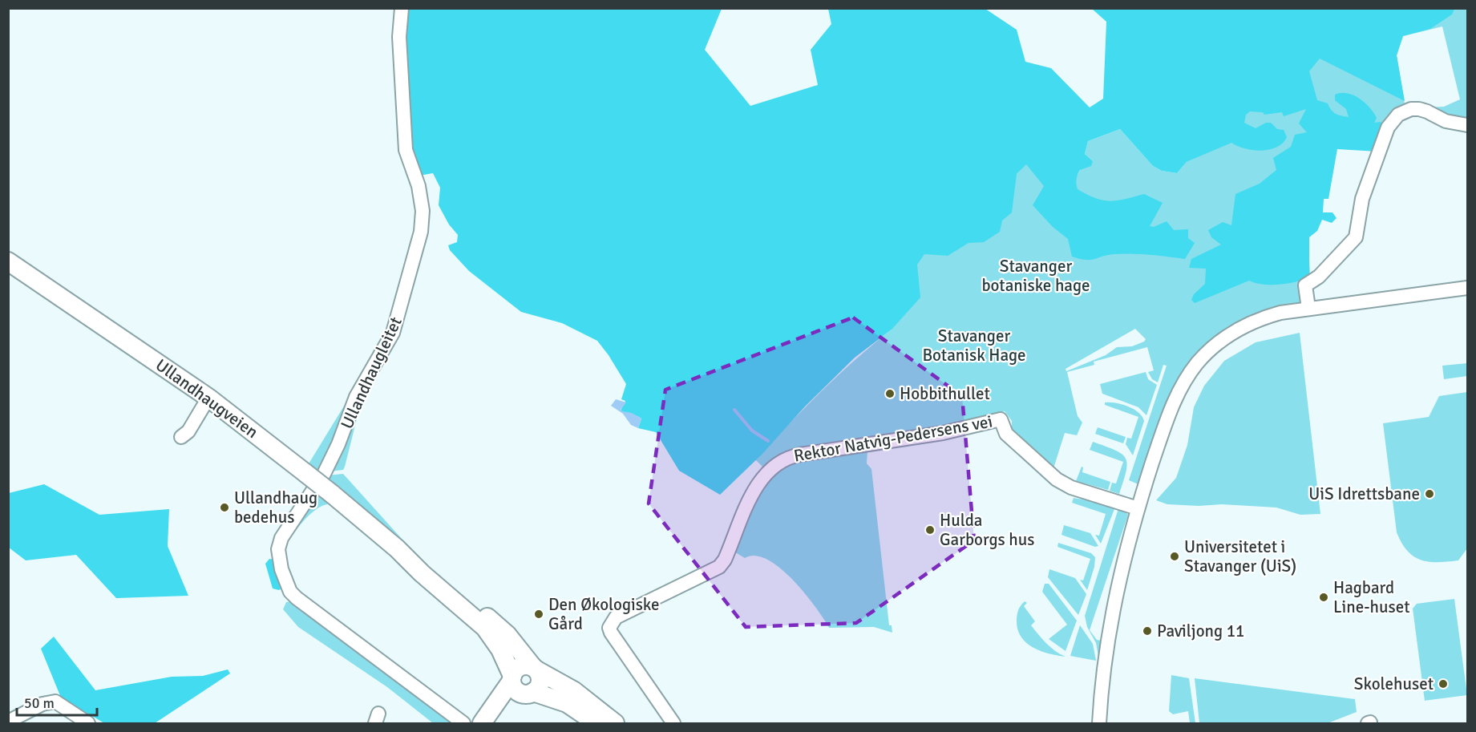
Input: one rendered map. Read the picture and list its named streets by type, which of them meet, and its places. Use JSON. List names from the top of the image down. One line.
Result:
{"streets":{"main road":["Ullandhaugveien"],"street":["Ullandhaugleitet","Rektor Natvig-Pedersens vei"]},"parks":["Stavanger botaniske hage","Stavanger Botanisk Hage"],"places":["Hobbithullet","UiS Idrettsbane","Ullandhaug bedehus","Hulda Garborgs hus","Universitetet i Stavanger (UiS)","Hagbard Line-huset","Den Økologiske Gård","Paviljong 11","Skolehuset"],"scale_bar":"50 m"}
